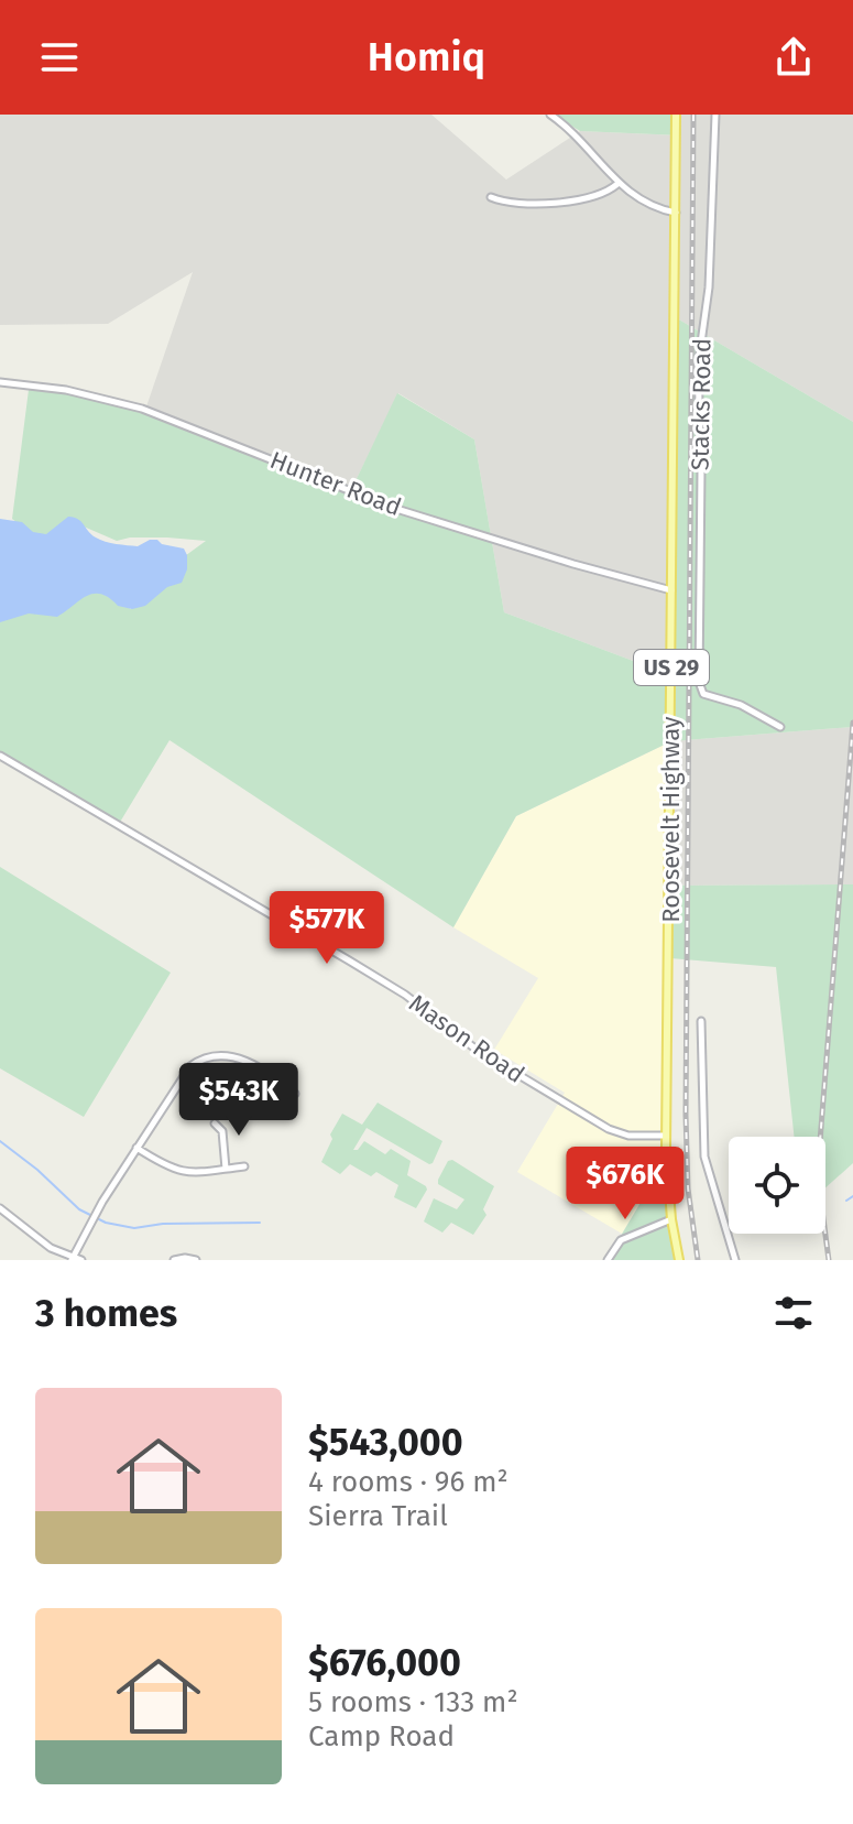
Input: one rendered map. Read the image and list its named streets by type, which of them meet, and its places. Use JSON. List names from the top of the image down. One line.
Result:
{"streets":{"main road":["US 29","Roosevelt Highway"],"street":["Stacks Road","Hunter Road","Mason Road"]},"crossings":[["Hunter Road","Roosevelt Highway"],["Roosevelt Highway","Mason Road"]],"page":{"header":"Homiq","price":["$577K","$543K","$676K"],"heading":"3 homes","list":[{"name":"$543,000","note":"4 rooms · 96 m² · Sierra Trail"},{"name":"$676,000","note":"5 rooms · 133 m² · Camp Road"}]}}
